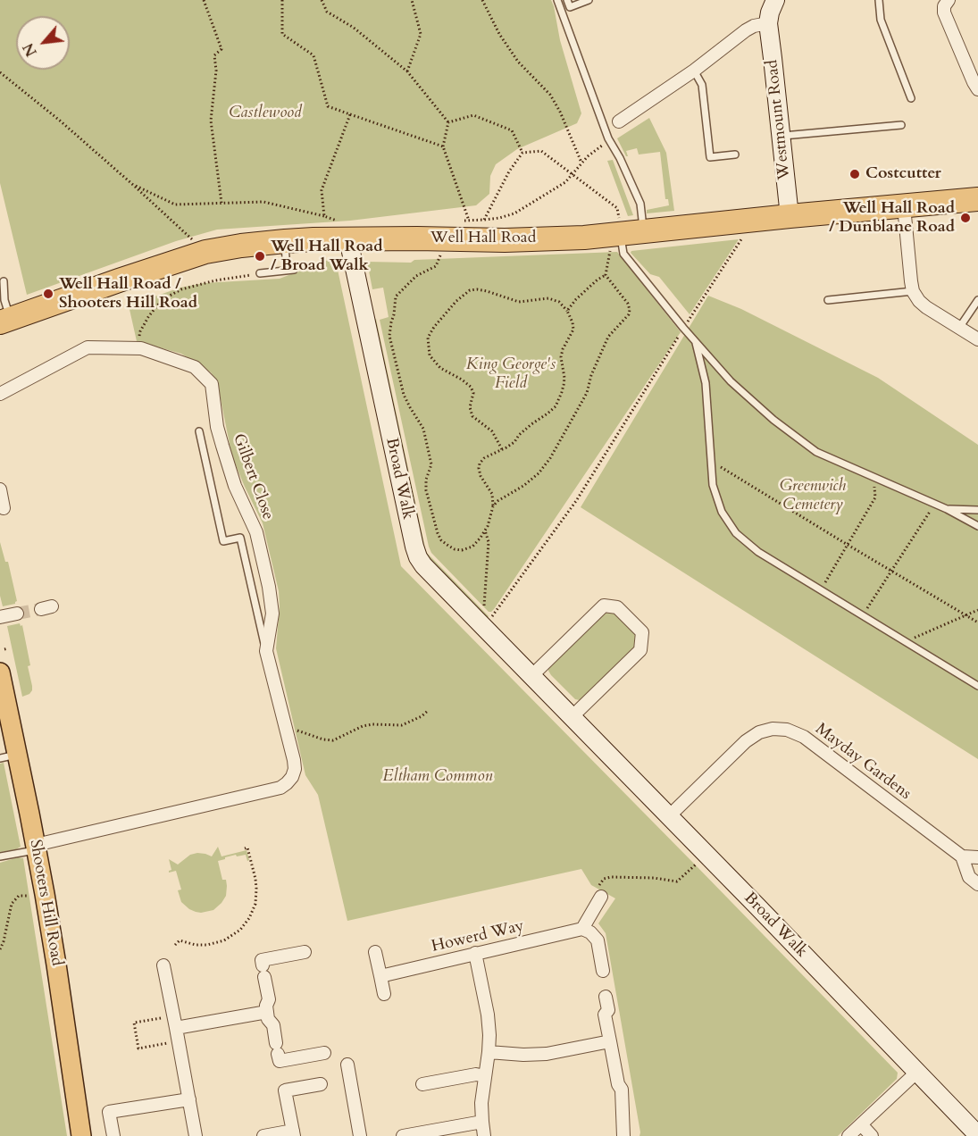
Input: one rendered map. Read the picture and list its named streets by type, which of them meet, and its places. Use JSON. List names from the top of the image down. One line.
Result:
{"streets":{"highway":["Well Hall Road"],"main road":["Shooters Hill Road"],"street":["Westmount Road","Gilbert Close","Broad Walk","Mayday Gardens","Howerd Way"]},"crossings":[["Westmount Road","Well Hall Road"],["Well Hall Road","Broad Walk"],["Gilbert Close","Shooters Hill Road"],["Broad Walk","Mayday Gardens"]],"parks":["Castlewood","King George's Field","Greenwich Cemetery","Eltham Common"],"places":["Costcutter","Well Hall Road / Dunblane Road","Well Hall Road / Broad Walk","Well Hall Road / Shooters Hill Road"],"north":"bottom left"}
